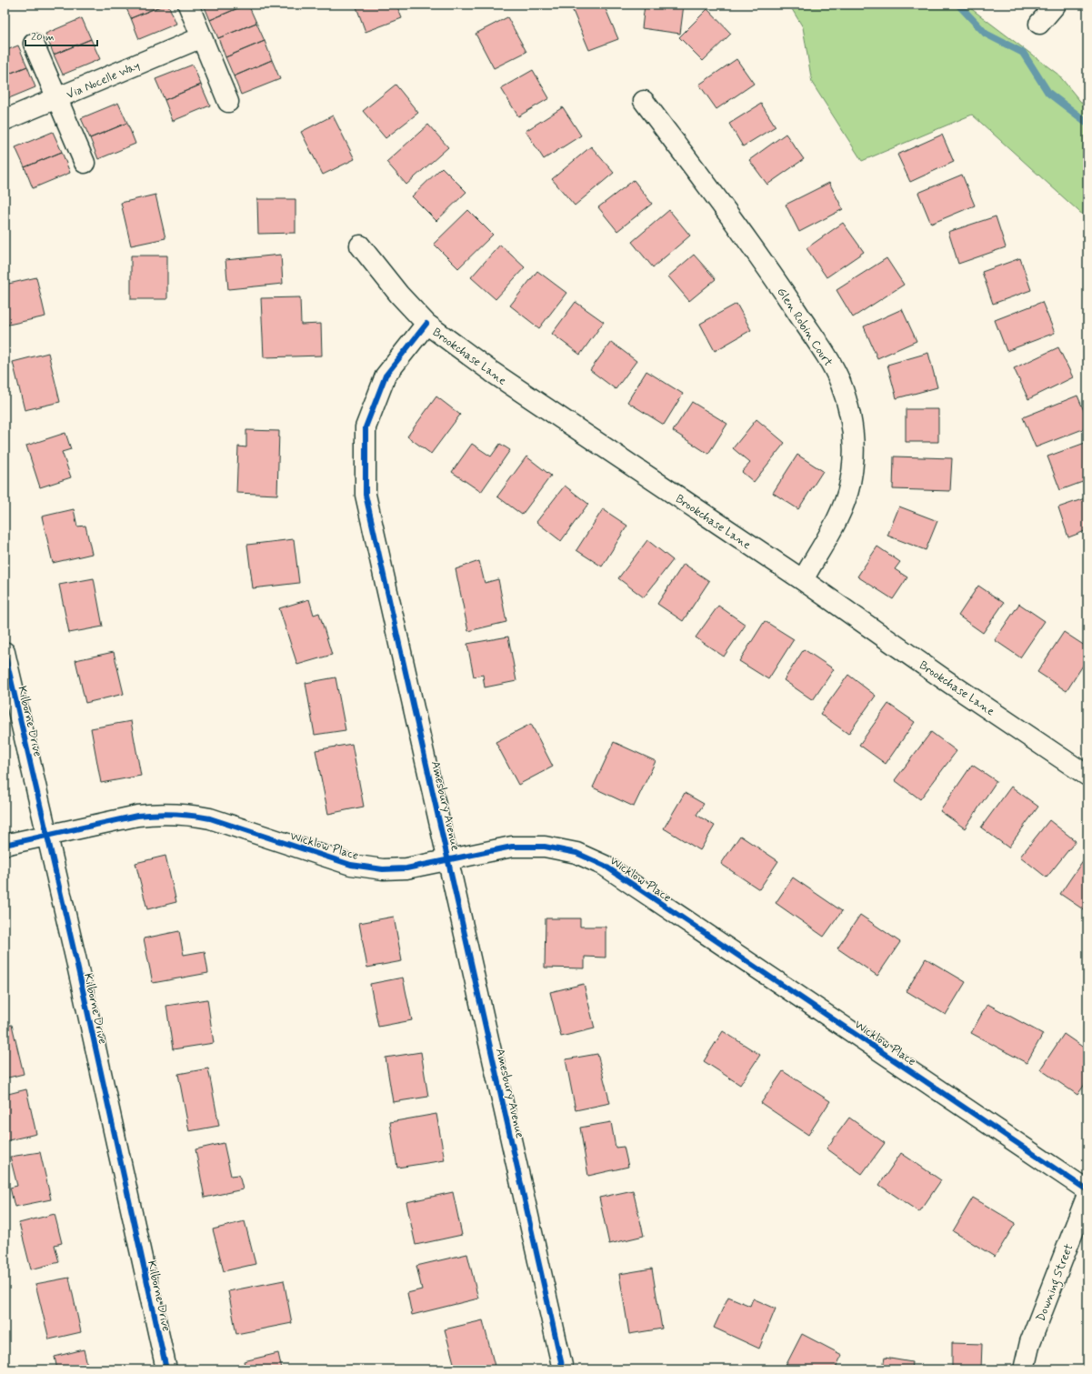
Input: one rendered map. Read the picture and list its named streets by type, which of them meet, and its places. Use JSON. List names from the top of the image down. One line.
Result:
{"streets":{"street":["Via Nocelle Way","Glen Robin Court","Brookchase Lane","Kilborne Drive","Amesbury Avenue","Wicklow Place","Downing Street"]},"crossings":[["Glen Robin Court","Brookchase Lane"],["Brookchase Lane","Amesbury Avenue"],["Kilborne Drive","Wicklow Place"],["Amesbury Avenue","Wicklow Place"]],"scale_bar":"20 m"}
